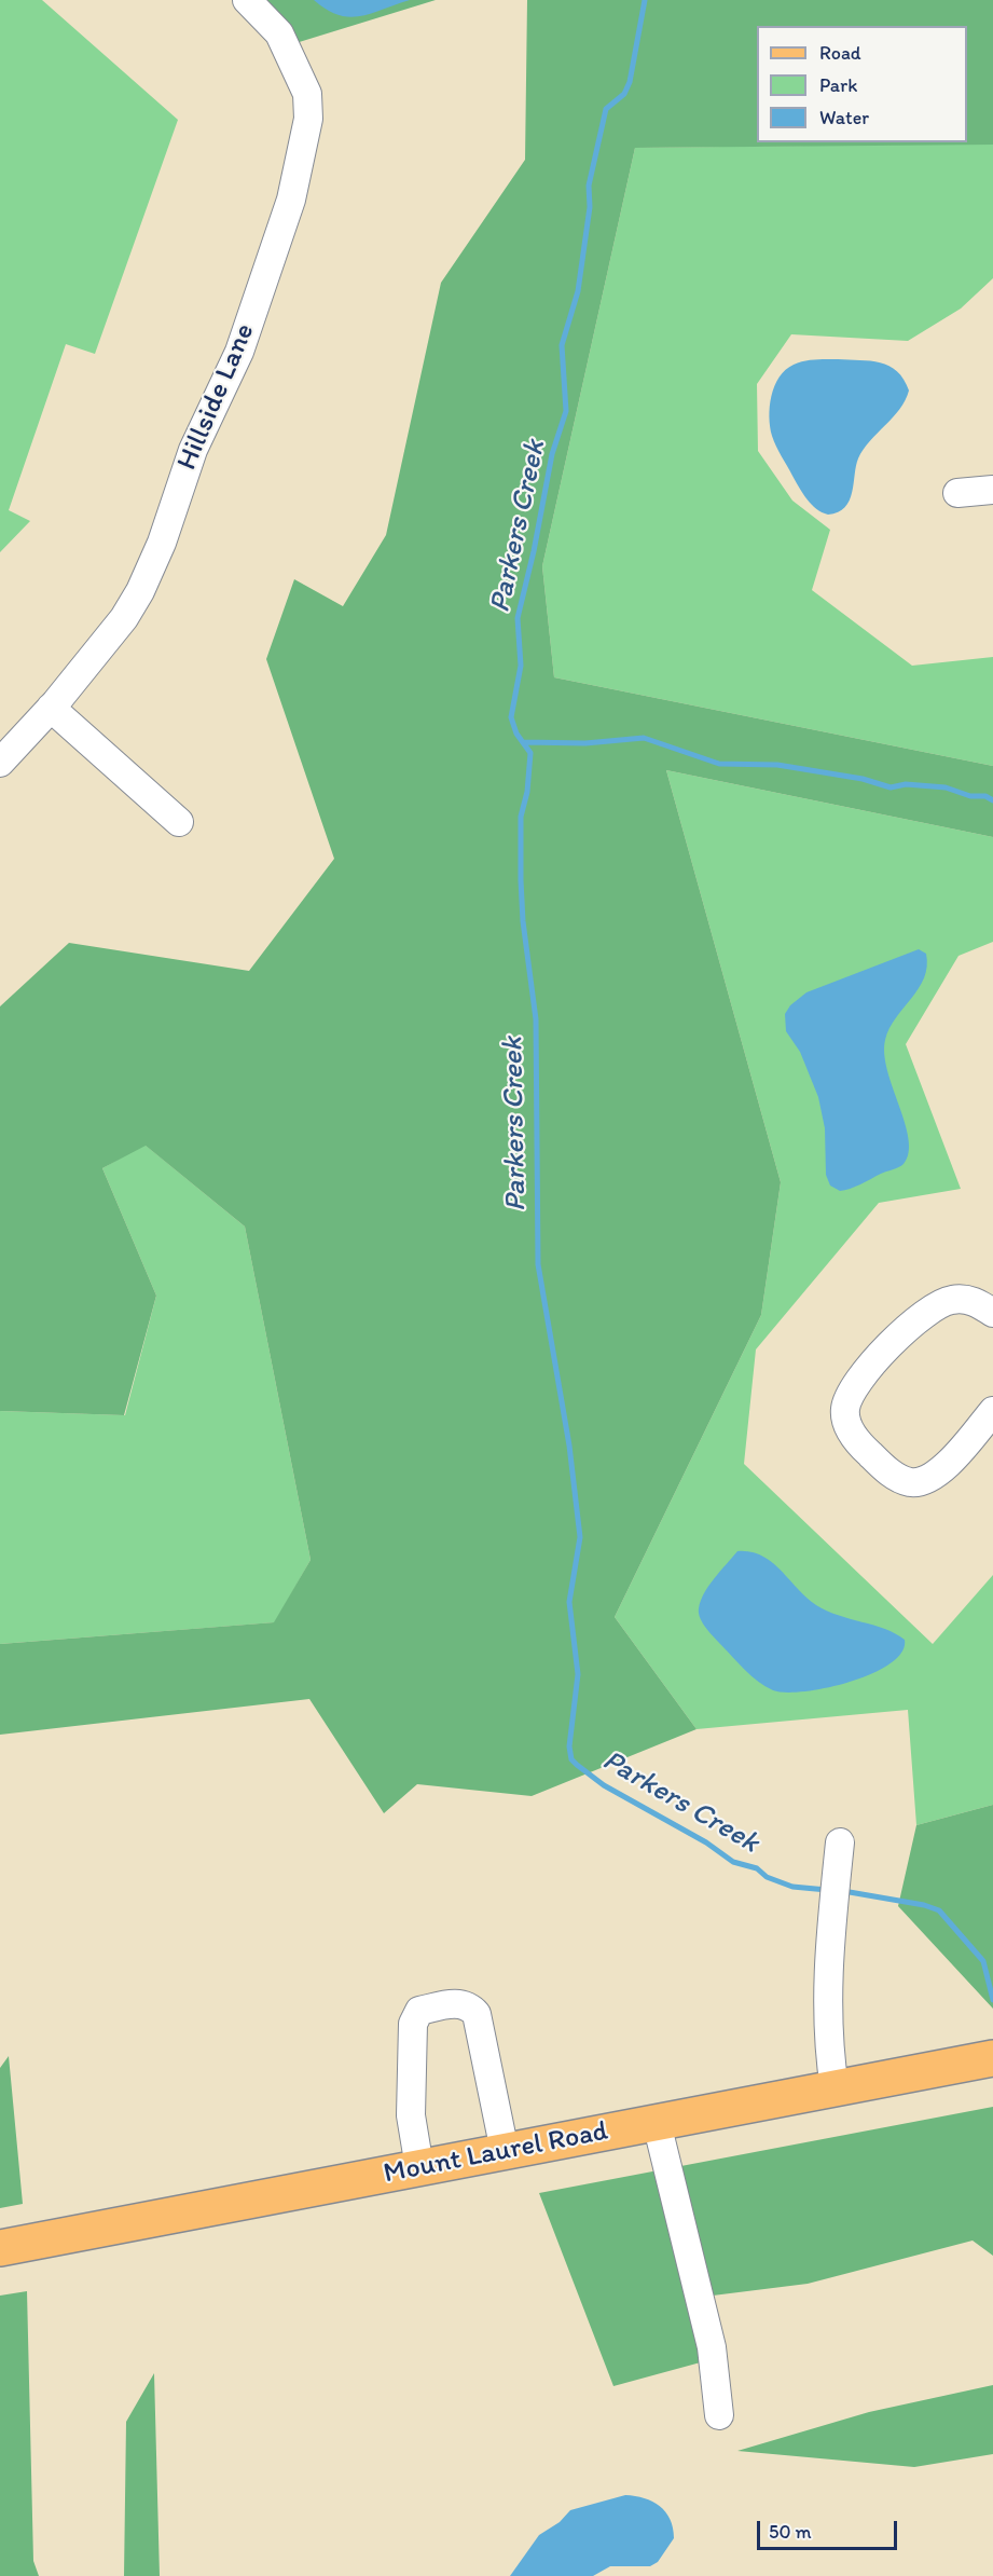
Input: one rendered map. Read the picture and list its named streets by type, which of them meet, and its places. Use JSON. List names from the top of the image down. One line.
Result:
{"streets":{"main road":["Mount Laurel Road"],"street":["Hillside Lane"]},"water":["Parkers Creek"],"legend":["Road","Park","Water"],"scale_bar":"50 m"}
